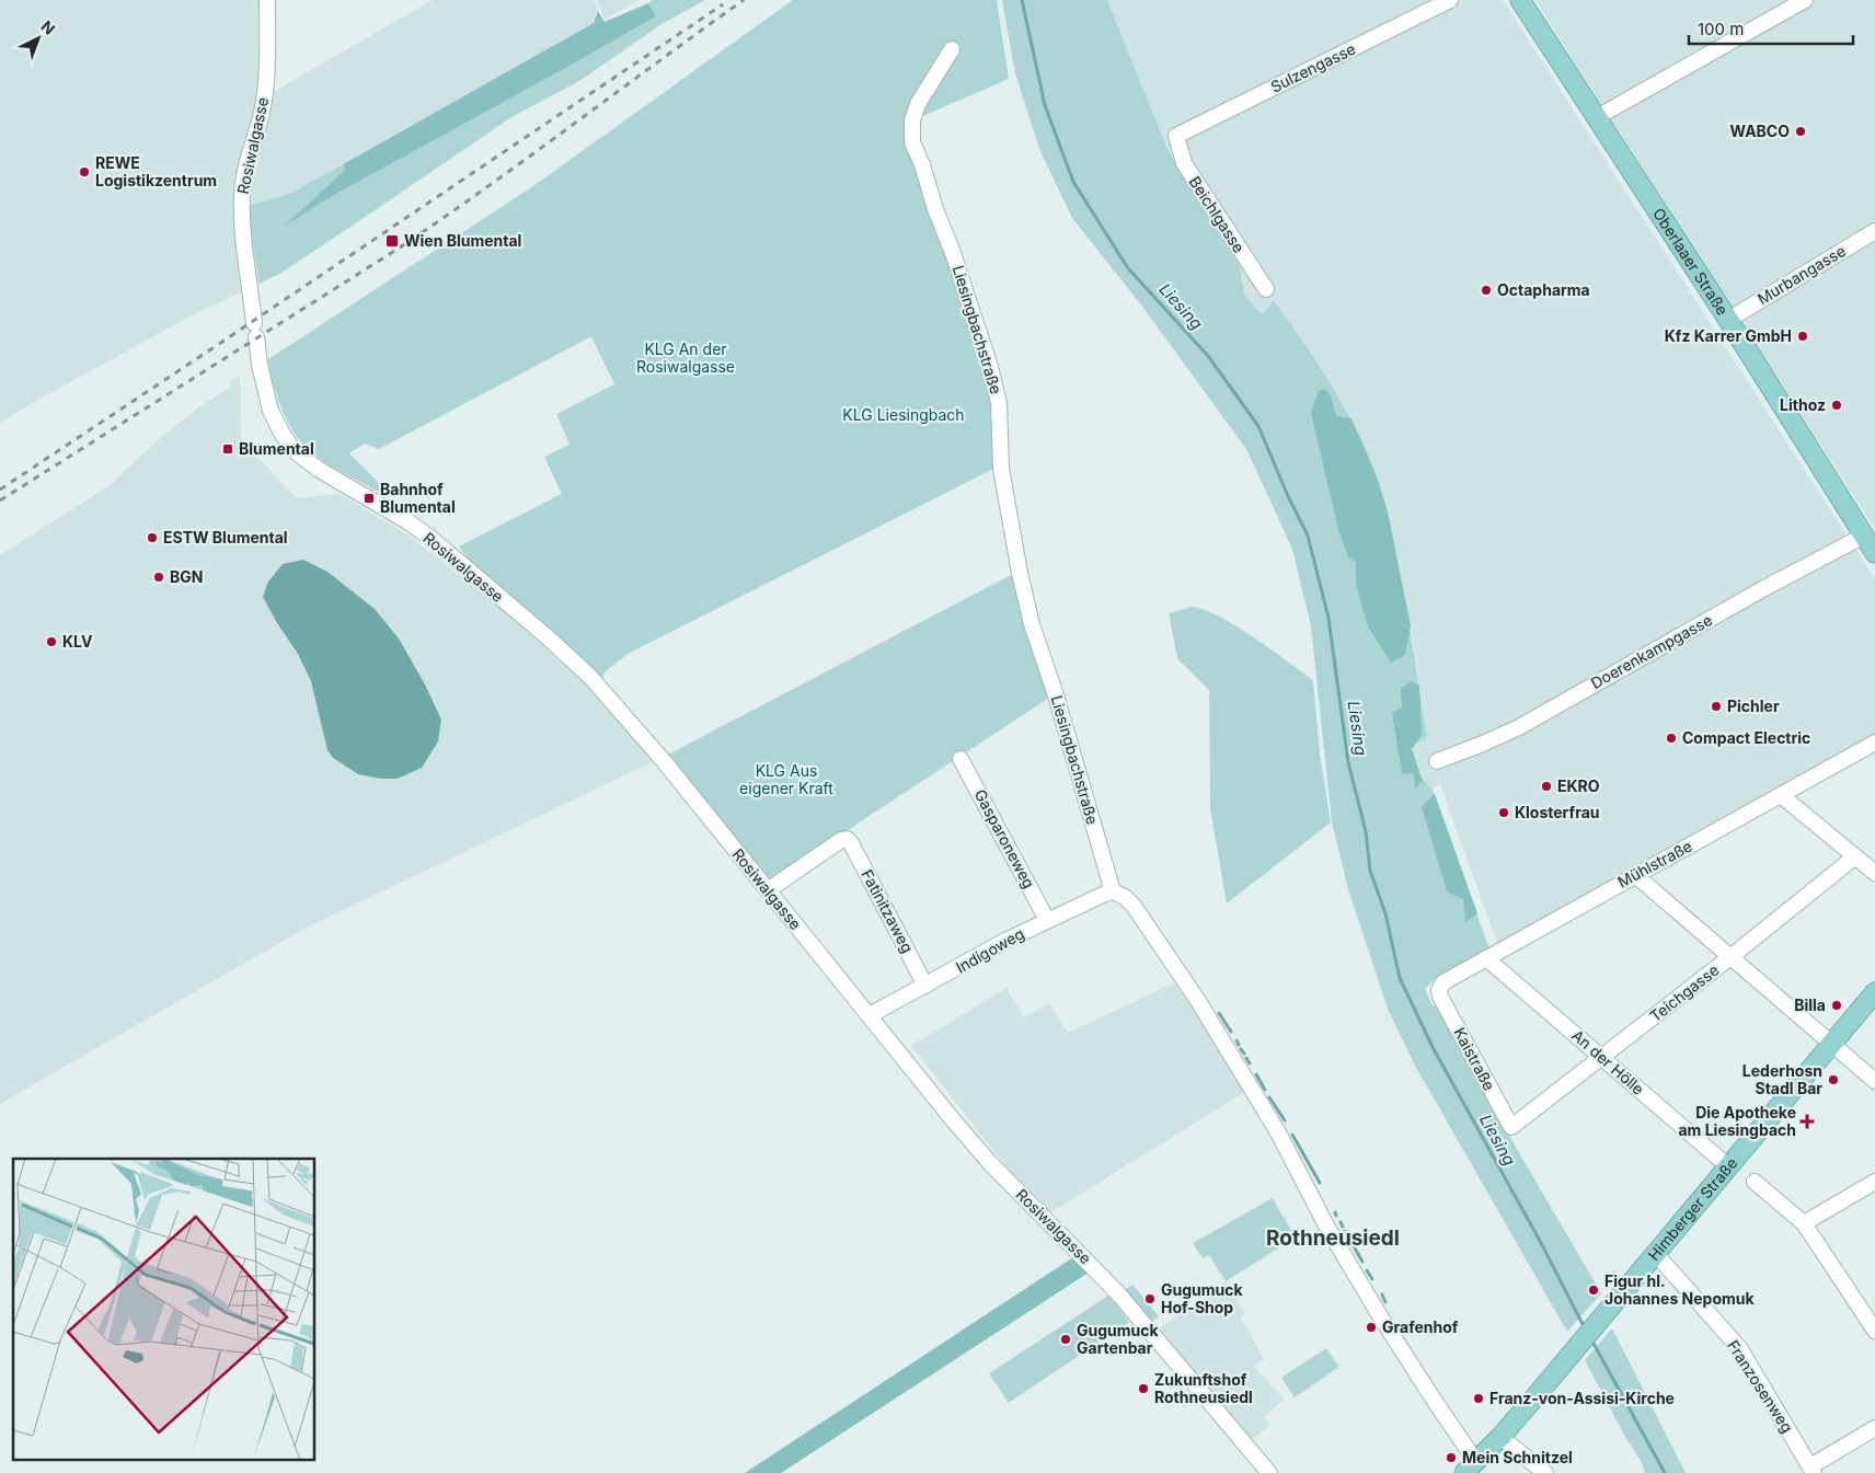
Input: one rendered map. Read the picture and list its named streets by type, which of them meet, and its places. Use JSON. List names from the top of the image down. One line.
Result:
{"streets":{"main road":["Oberlaaer Straße","Himberger Straße"],"street":["Sulzengasse","Rosiwalgasse","Beichlgasse","Murbangasse","Liesingbachstraße","Doerenkampgasse","Gasparoneweg","Mühlstraße","Fatinitzaweg","Indigoweg","Teichgasse","Kaistraße","An der Hölle","Franzosenweg"]},"crossings":[["Sulzengasse","Beichlgasse"],["Rosiwalgasse","Fatinitzaweg"],["Rosiwalgasse","Indigoweg"],["Oberlaaer Straße","Murbangasse"],["Oberlaaer Straße","Doerenkampgasse"],["Liesingbachstraße","Indigoweg"],["Gasparoneweg","Indigoweg"],["Mühlstraße","Kaistraße"],["Mühlstraße","An der Hölle"],["Fatinitzaweg","Indigoweg"],["Teichgasse","Kaistraße"],["Teichgasse","An der Hölle"],["An der Hölle","Himberger Straße"],["Himberger Straße","Franzosenweg"]],"districts":["Rothneusiedl"],"water":["Liesing"],"parks":["KLG An der Rosiwalgasse","KLG Liesingbach","KLG Aus eigener Kraft"],"places":{"other":["WABCO","REWE Logistikzentrum","Octapharma","Kfz Karrer GmbH","Lithoz","ESTW Blumental","BGN","KLV","Pichler","Compact Electric","EKRO","Klosterfrau","Billa","Lederhosn Stadl Bar","Figur hl. Johannes Nepomuk","Gugumuck Hof-Shop","Grafenhof","Gugumuck Gartenbar","Zukunftshof Rothneusiedl","Franz-von-Assisi-Kirche","Mein Schnitzel"],"transit":["Wien Blumental","Blumental","Bahnhof Blumental"],"health":["Die Apotheke am Liesingbach"]},"scale_bar":"100 m","north":"top right"}
